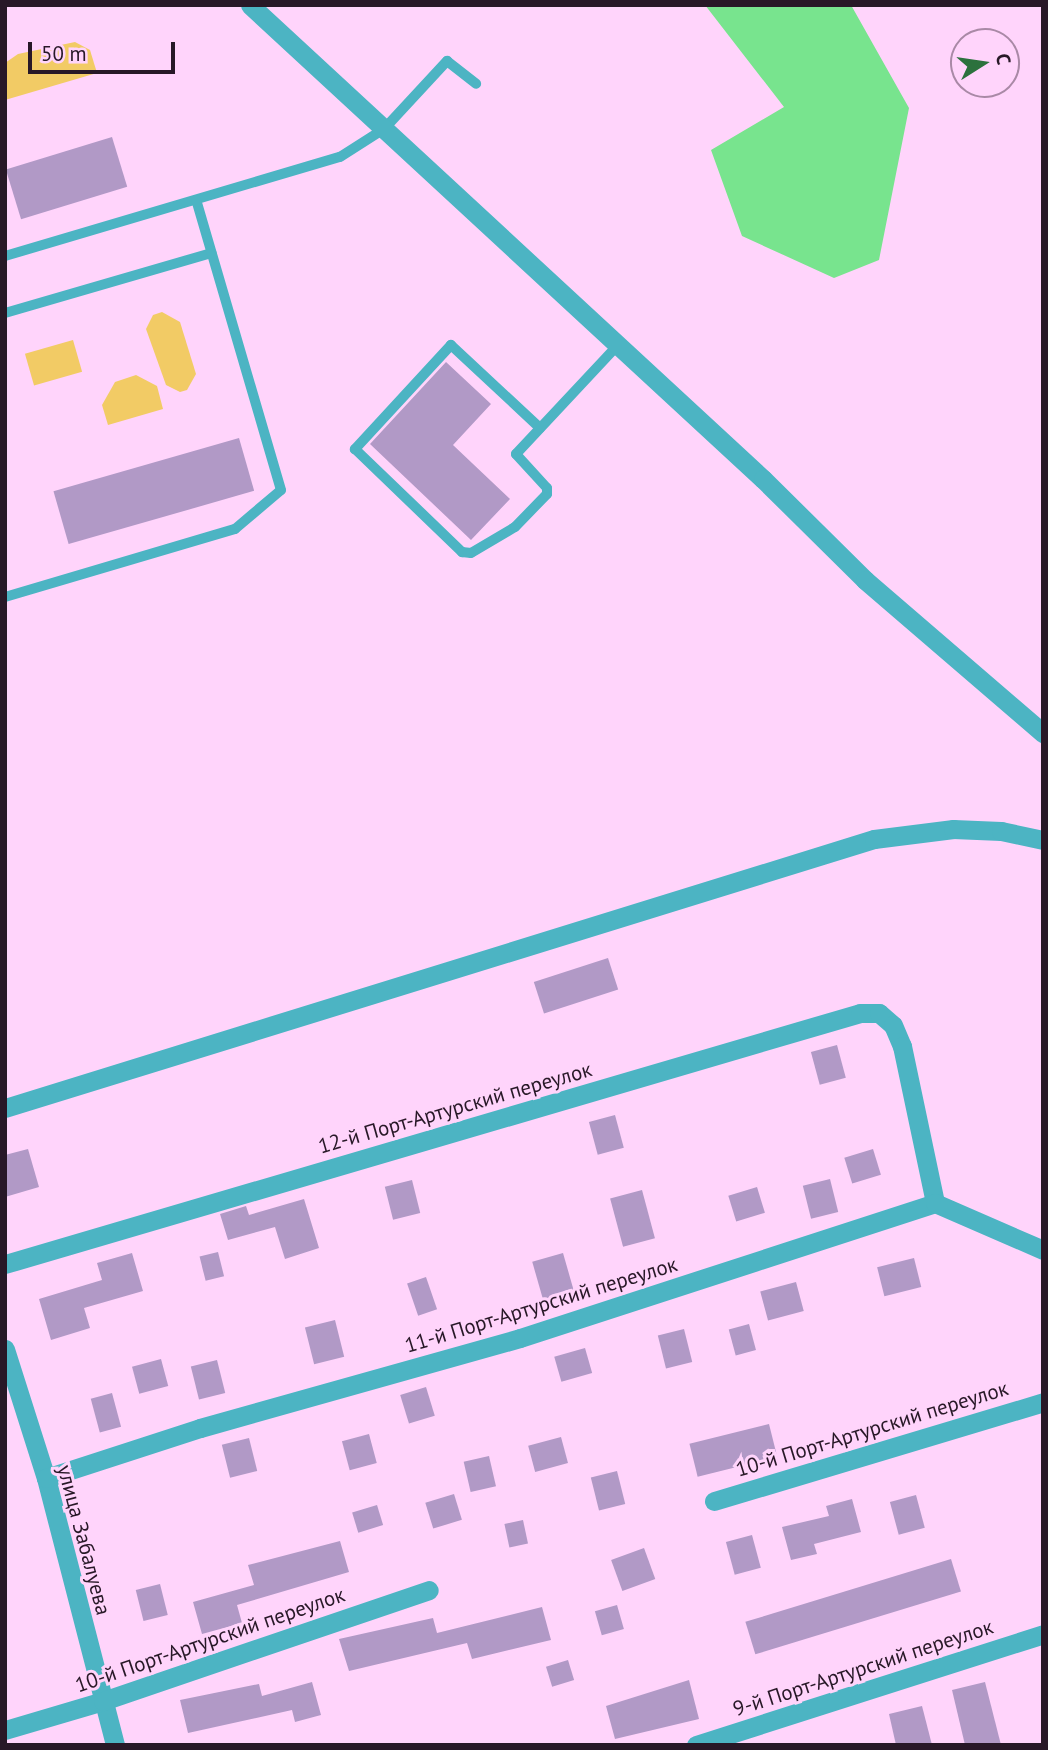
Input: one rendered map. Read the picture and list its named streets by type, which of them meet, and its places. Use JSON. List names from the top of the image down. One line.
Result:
{"streets":{"street":["12-й Порт-Артурский переулок","11-й Порт-Артурский переулок","10-й Порт-Артурский переулок","улица Забалуева","9-й Порт-Артурский переулок"]},"crossings":[["12-й Порт-Артурский переулок","11-й Порт-Артурский переулок"],["11-й Порт-Артурский переулок","улица Забалуева"],["10-й Порт-Артурский переулок","улица Забалуева"]],"scale_bar":"50 m","north":"right"}
